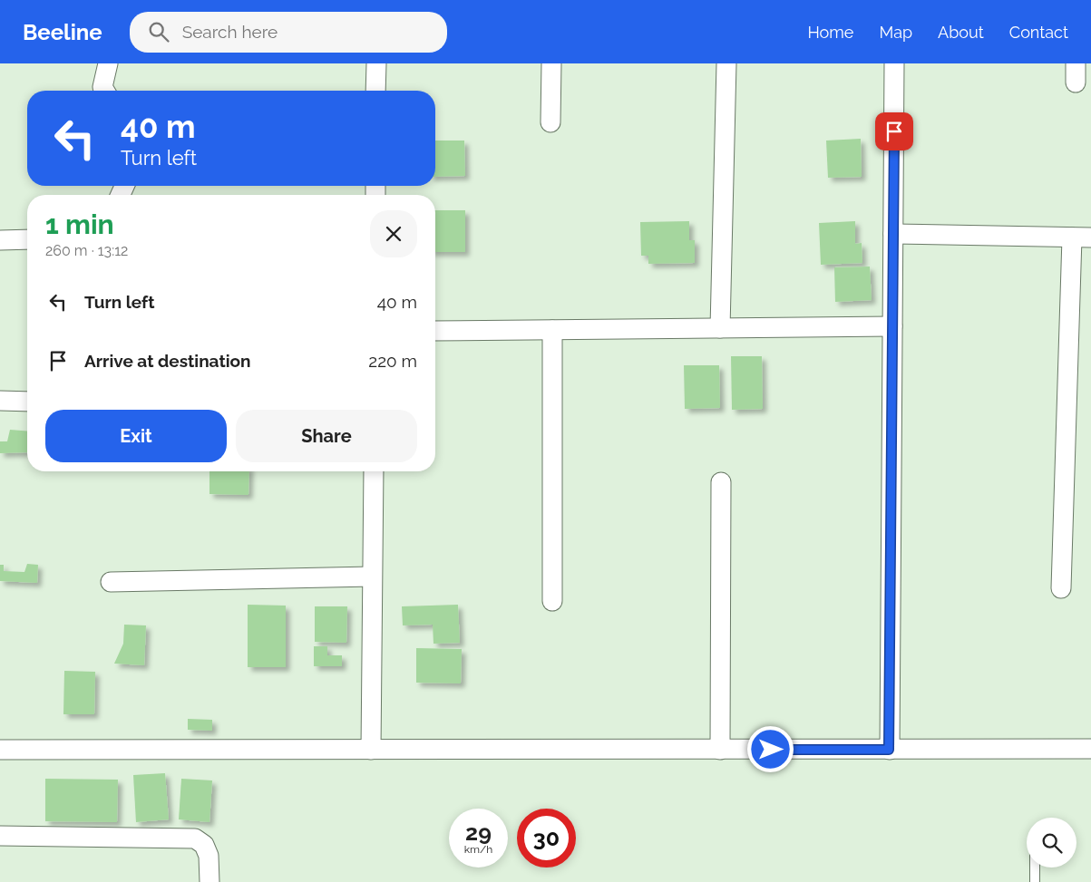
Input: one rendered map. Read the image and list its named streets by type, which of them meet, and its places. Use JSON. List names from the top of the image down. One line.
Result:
{"page":{"header":"Beeline","search":"Search here","nav":["Home","Map","About","Contact"],"turn":["40 m","Turn left"],"heading":["1 min","260 m · 13:12"],"list":[{"name":"Turn left","value":"40 m"},{"name":"Arrive at destination","value":"220 m"}],"buttons":["Exit","Share"],"speed":"29 km/h","limit":"30"}}
